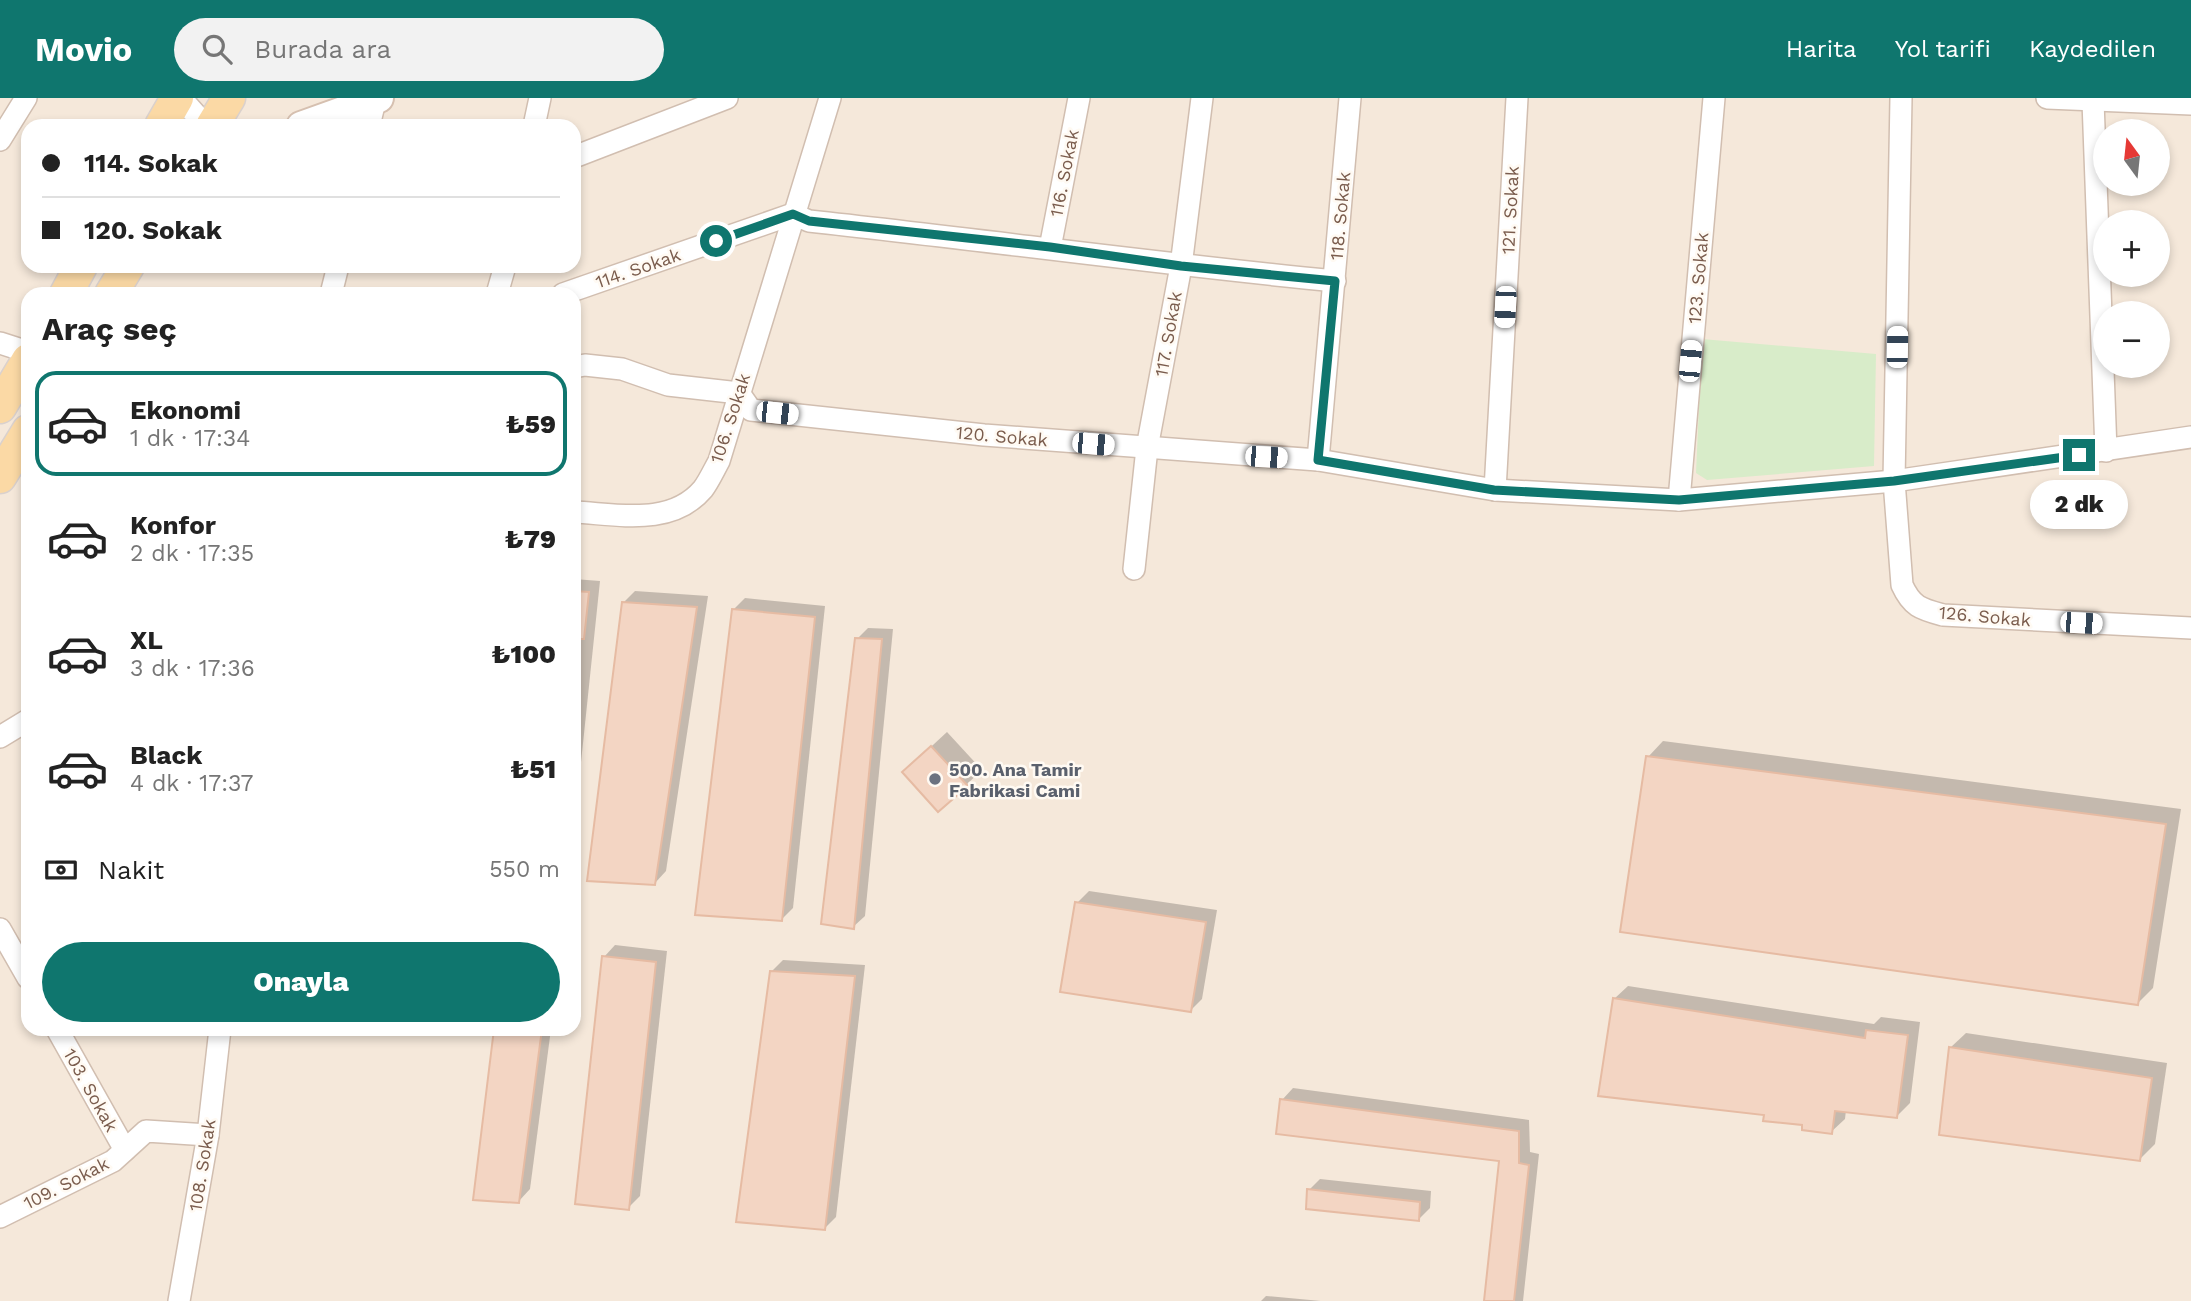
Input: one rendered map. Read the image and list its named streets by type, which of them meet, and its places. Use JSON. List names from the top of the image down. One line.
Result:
{"streets":{"street":["116. Sokak","121. Sokak","118. Sokak","114. Sokak","123. Sokak","117. Sokak","106. Sokak","120. Sokak","126. Sokak","103. Sokak","108. Sokak","109. Sokak"]},"crossings":[["121. Sokak","120. Sokak"],["118. Sokak","120. Sokak"],["114. Sokak","106. Sokak"],["123. Sokak","120. Sokak"],["117. Sokak","120. Sokak"],["106. Sokak","120. Sokak"],["120. Sokak","126. Sokak"],["103. Sokak","109. Sokak"],["108. Sokak","109. Sokak"]],"places":["500. Ana Tamir Fabrikasi Cami"],"north":"top","page":{"header":"Movio","search":"Burada ara","nav":["Harita","Yol tarifi","Kaydedilen"],"map_buttons":["+","−"],"banner":["114. Sokak","120. Sokak"],"heading":"Araç seç","list":[{"name":"Ekonomi","note":"1 dk · 17:34","value":"₺59"},{"name":"Konfor","note":"2 dk · 17:35","value":"₺79"},{"name":"XL","note":"3 dk · 17:36","value":"₺100"},{"name":"Black","note":"4 dk · 17:37","value":"₺51"}],"bubble":"2 dk","pay":["Nakit","550 m"],"buttons":"Onayla"}}
